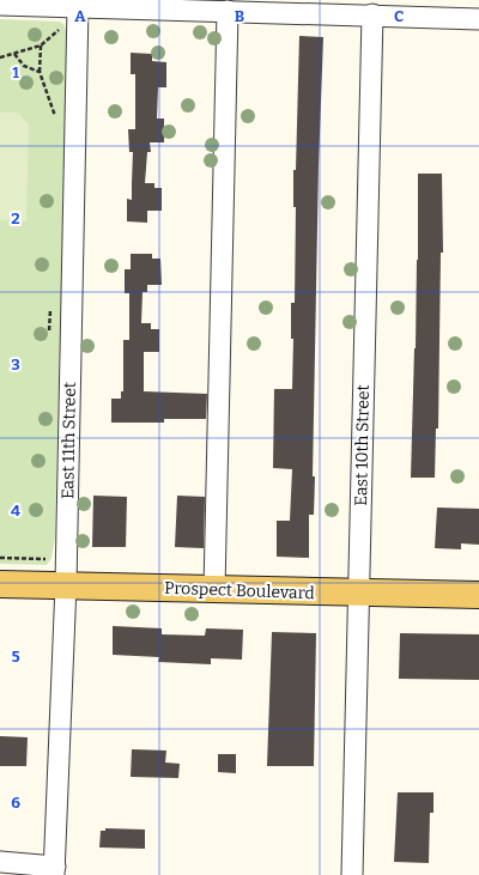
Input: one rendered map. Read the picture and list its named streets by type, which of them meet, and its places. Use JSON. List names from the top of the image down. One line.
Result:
{"streets":{"main road":["Prospect Boulevard"],"street":["East 11th Street","East 10th Street"]},"crossings":[["East 11th Street","Prospect Boulevard"],["East 10th Street","Prospect Boulevard"]],"grid":{"columns":["A","B","C"],"rows":["1","2","3","4","5","6"]}}
